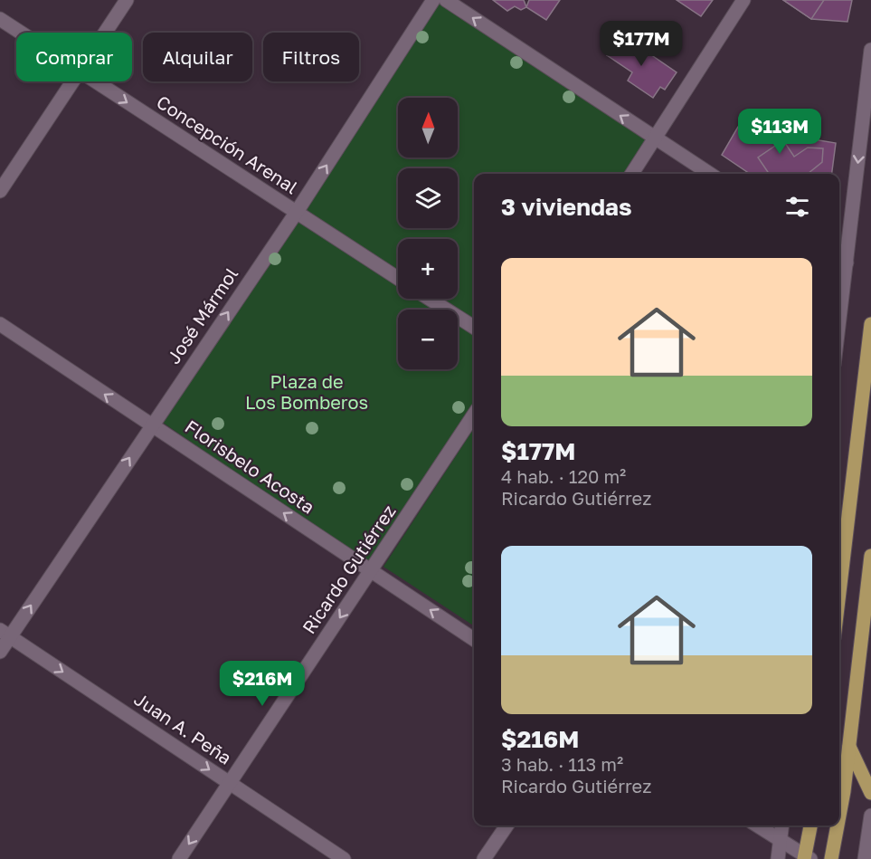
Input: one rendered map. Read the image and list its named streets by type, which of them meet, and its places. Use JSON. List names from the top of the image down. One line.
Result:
{"streets":{"street":["Concepción Arenal","José Mármol","Florisbelo Acosta","Ricardo Gutiérrez","Juan A. Peña"]},"crossings":[["Concepción Arenal","José Mármol"],["José Mármol","Florisbelo Acosta"],["José Mármol","Juan A. Peña"],["Florisbelo Acosta","Ricardo Gutiérrez"],["Ricardo Gutiérrez","Juan A. Peña"]],"one_way":["Concepción Arenal","José Mármol","Florisbelo Acosta","Ricardo Gutiérrez","Juan A. Peña"],"parks":["Plaza de Los Bomberos"],"north":"top","page":{"price":["$177M","$113M","$216M"],"chip":["Comprar","Alquilar","Filtros"],"map_buttons":["+","−"],"heading":"3 viviendas","list":[{"name":"$177M","note":"4 hab. · 120 m² · Ricardo Gutiérrez"},{"name":"$216M","note":"3 hab. · 113 m² · Ricardo Gutiérrez"}]}}
